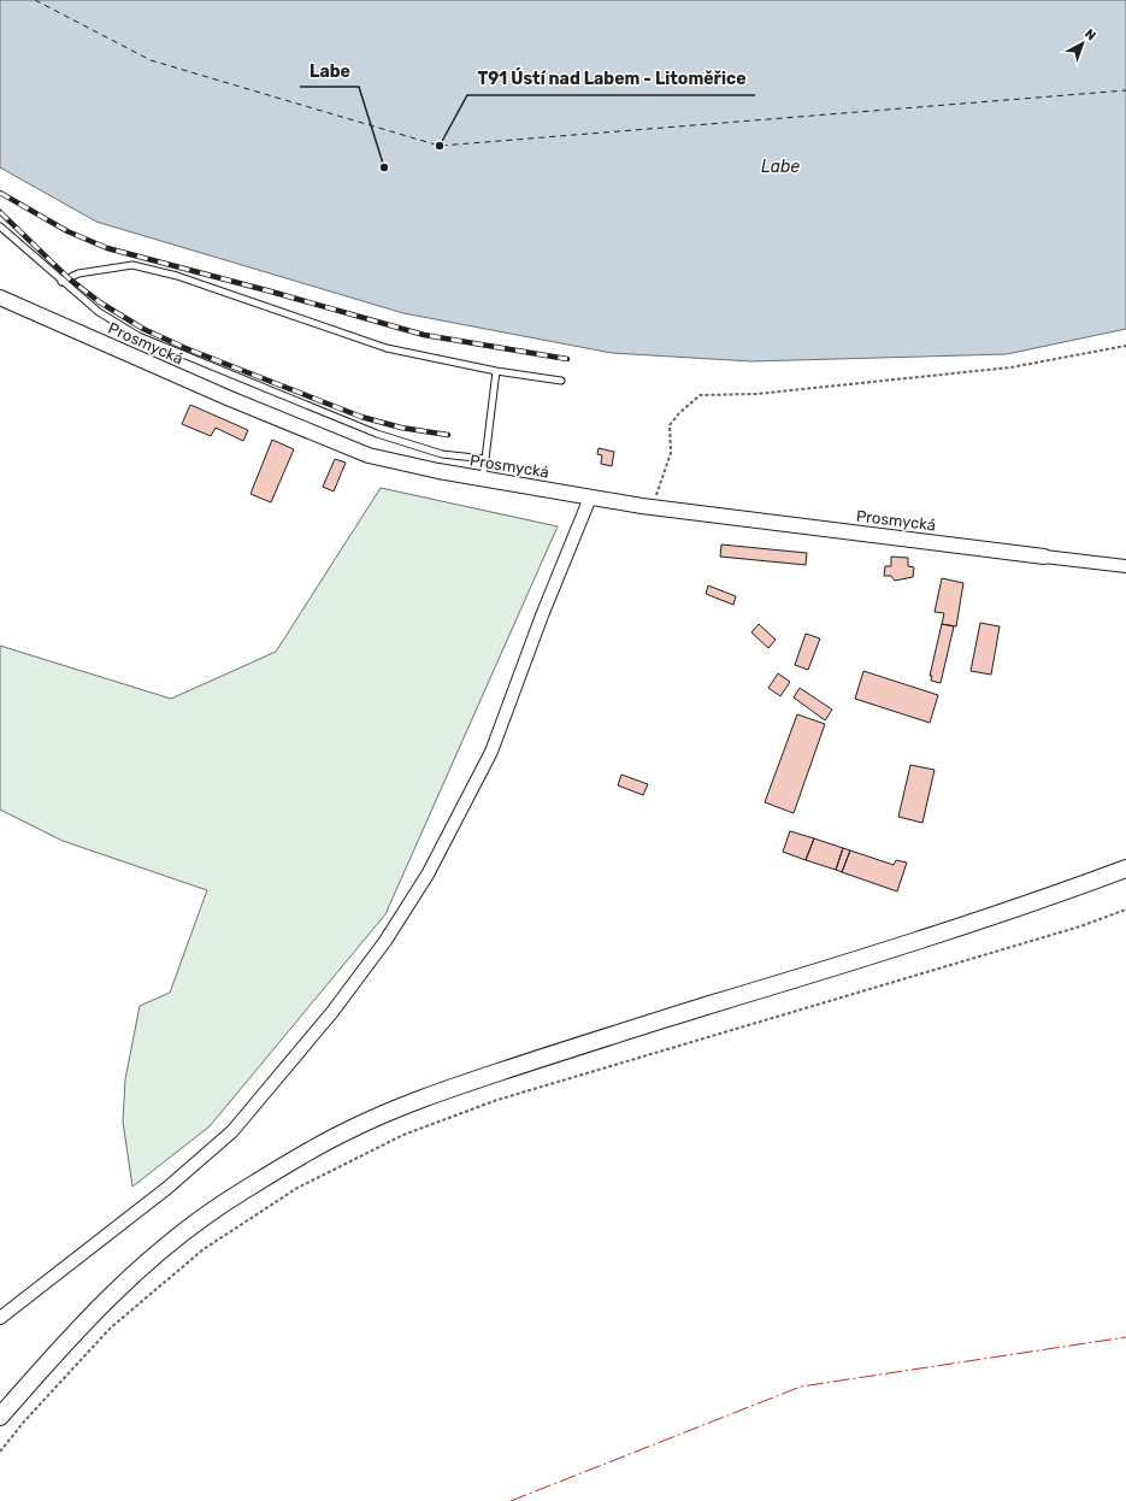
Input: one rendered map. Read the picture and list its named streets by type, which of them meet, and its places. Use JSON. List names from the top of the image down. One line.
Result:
{"streets":{"street":["Prosmycká"]},"water":["Labe"],"places":["T91 Ústí nad Labem - Litoměřice","Labe"],"north":"top right"}
